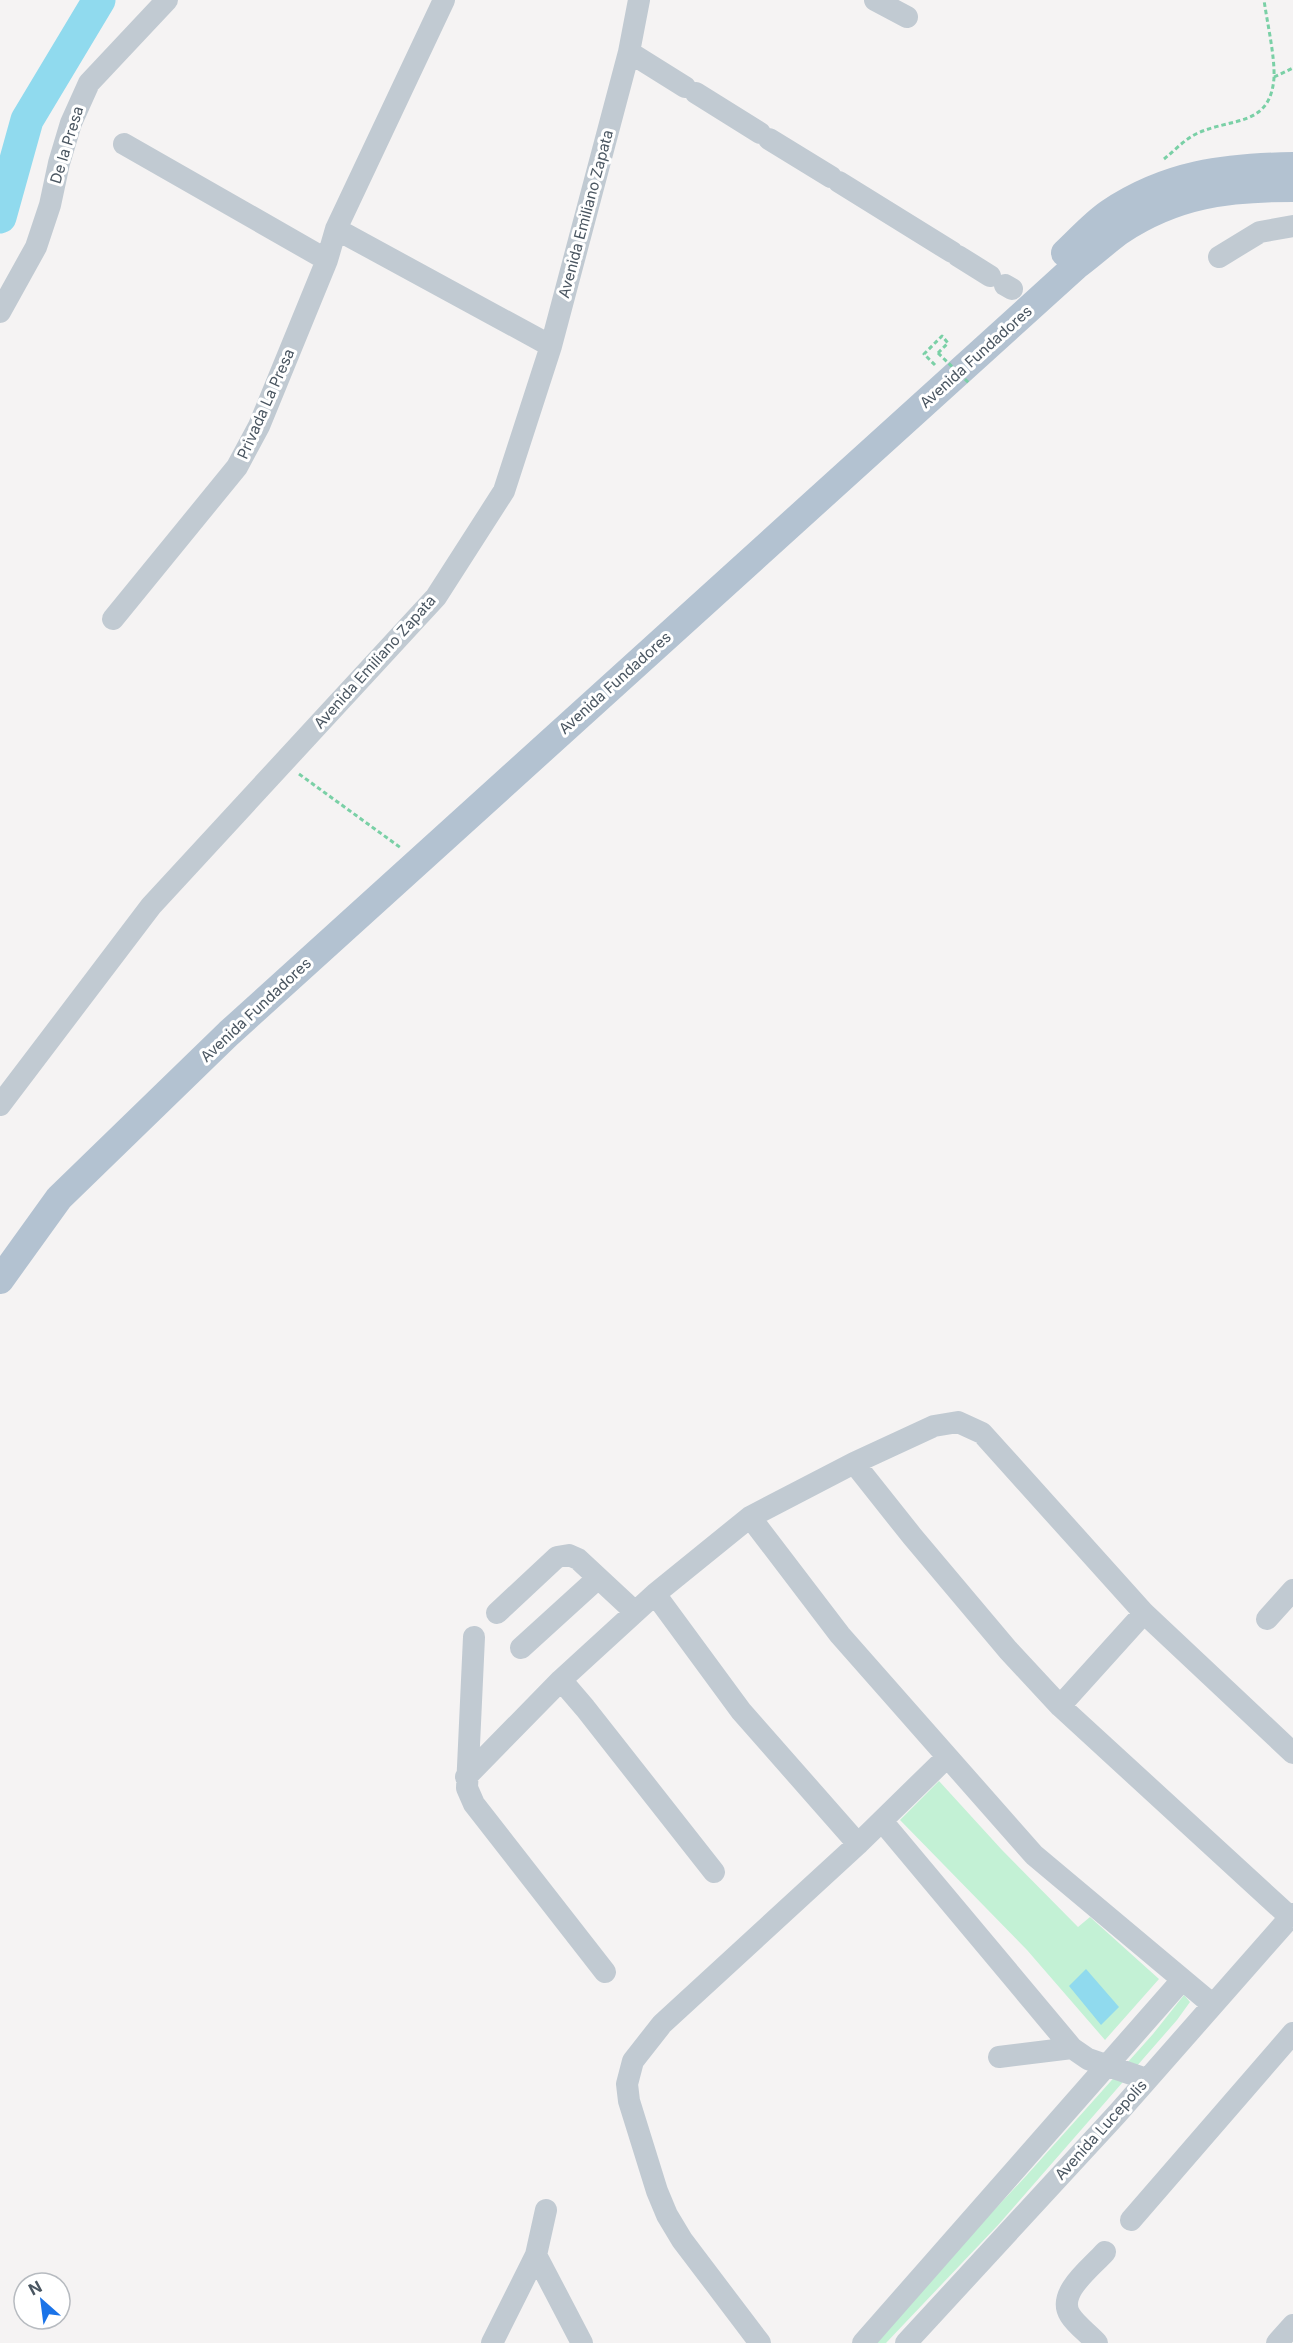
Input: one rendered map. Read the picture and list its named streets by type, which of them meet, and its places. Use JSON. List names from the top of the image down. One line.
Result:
{"streets":{"main road":["Avenida Fundadores"],"street":["De la Presa","Avenida Emiliano Zapata","Privada La Presa","Avenida Lucepolis"]},"north":"top left"}
